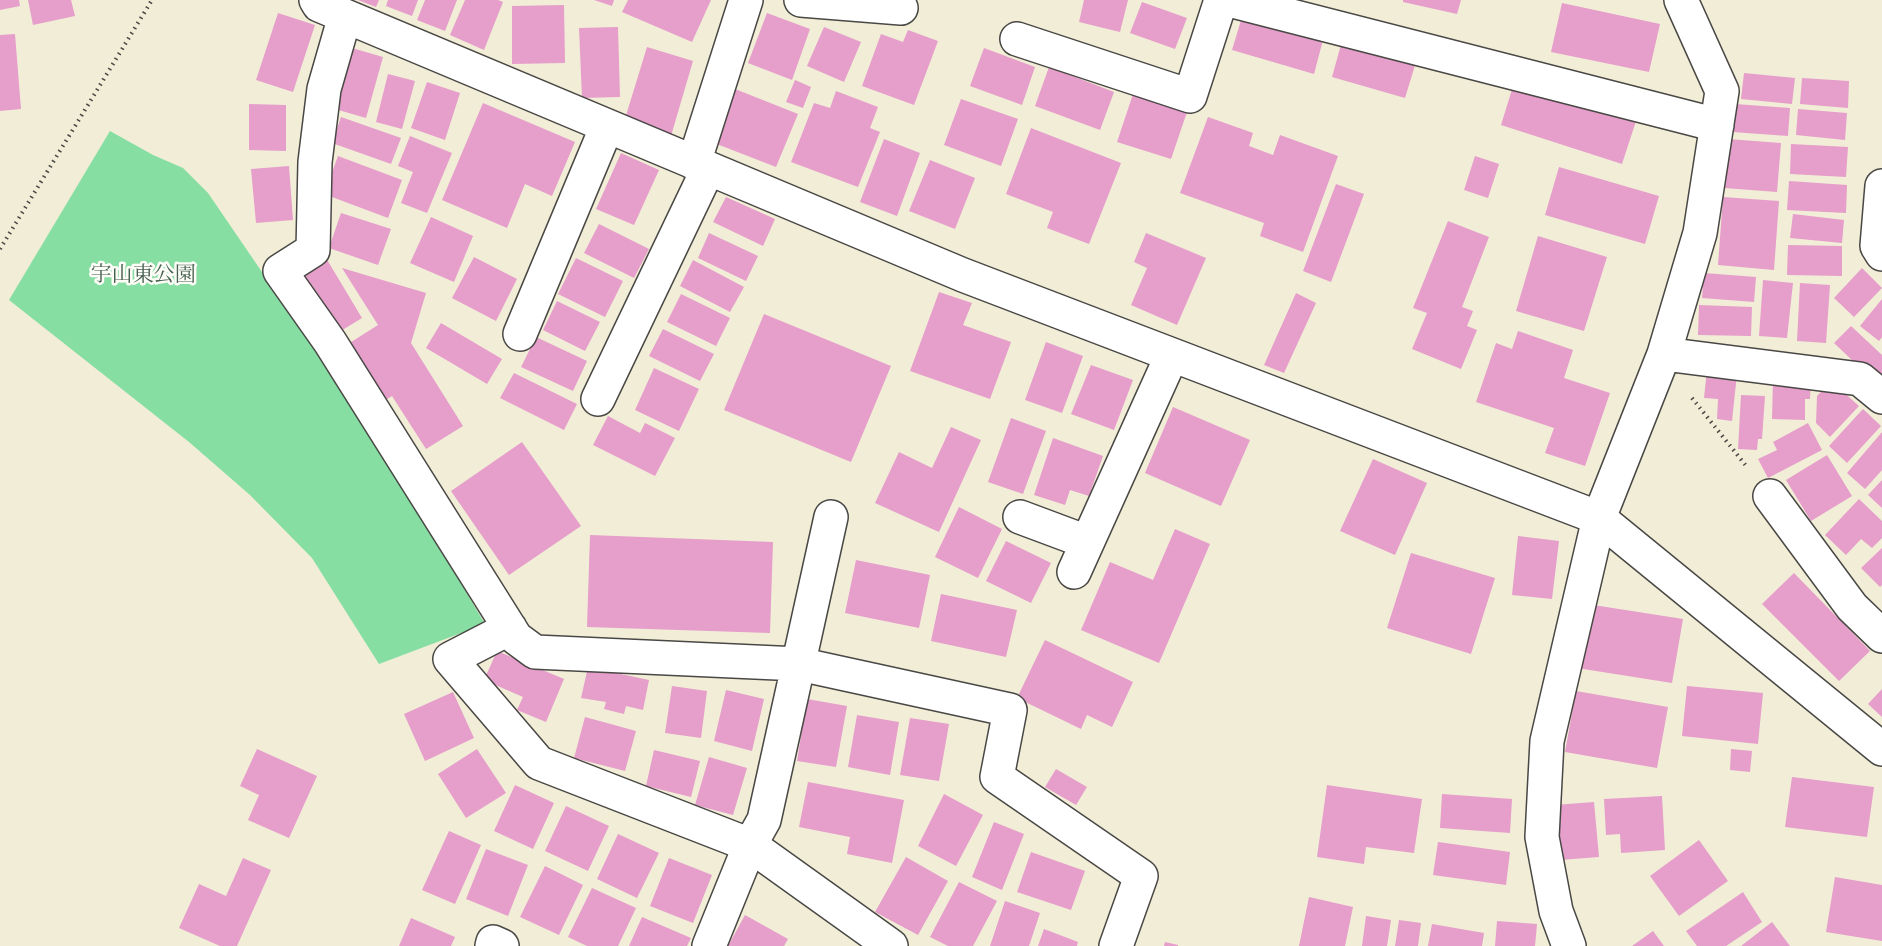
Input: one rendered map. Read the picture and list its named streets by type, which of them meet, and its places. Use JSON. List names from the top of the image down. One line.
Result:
{"parks":["宇山東公園"]}
